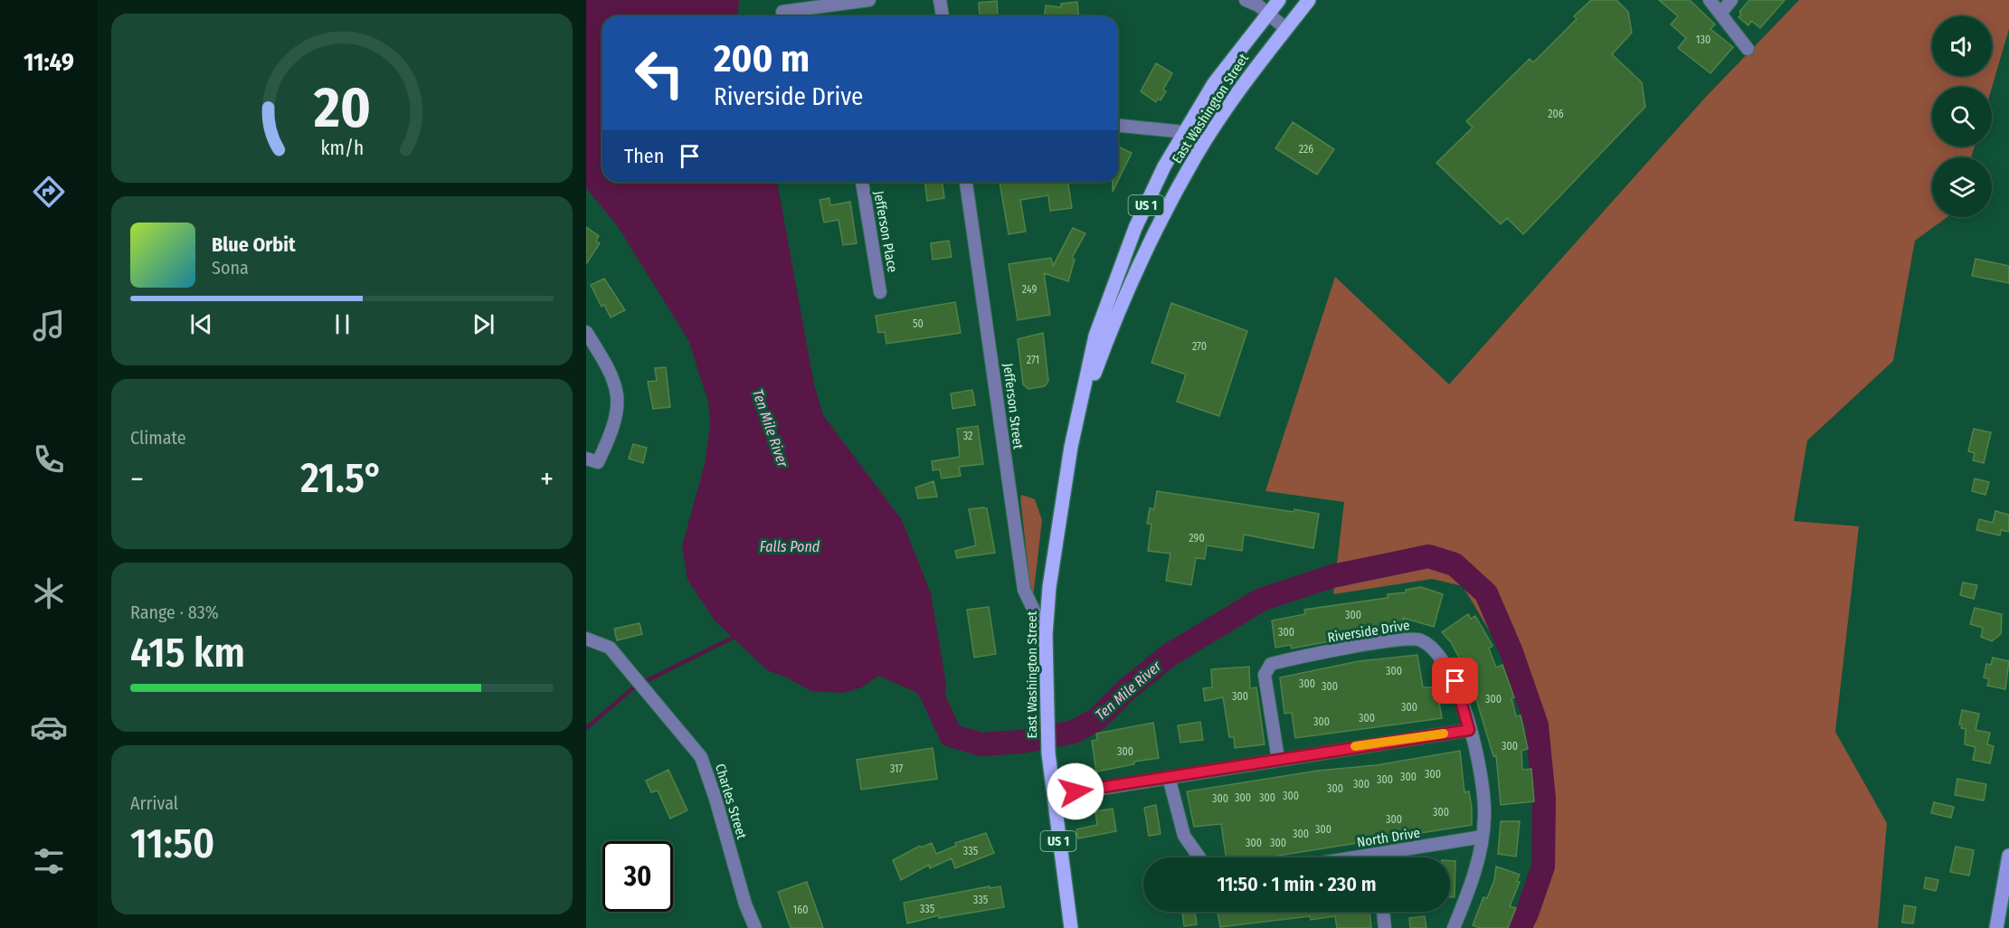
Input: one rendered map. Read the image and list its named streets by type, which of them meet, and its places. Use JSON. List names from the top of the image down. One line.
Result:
{"streets":{"main road":["East Washington Street","US 1"],"street":["Jefferson Place","Jefferson Street","Riverside Drive","Charles Street","North Drive"]},"crossings":[["East Washington Street","Jefferson Street"],["Riverside Drive","North Drive"]],"water":["Ten Mile River","Falls Pond"],"house_numbers":["130","206","226","249","50","270","271","32","290","300","300","300","300","300","300","300","300","300","300","300","300","317","300","300","300","300","300","300","300","300","300","300","300","300","300","300","300","335","335","335","160"],"page":{"tabs":"11:49","turn":["200 m","Riverside Drive"],"then":"Then","song":["Blue Orbit","Sona"],"tile":["Climate",["Range · 83%","415 km"],["Arrival","11:50"]],"heat":["−","21.5°","+"],"limit":"30","trip":"11:50 · 1 min · 230 m","gauge":["20","km/h"]}}
